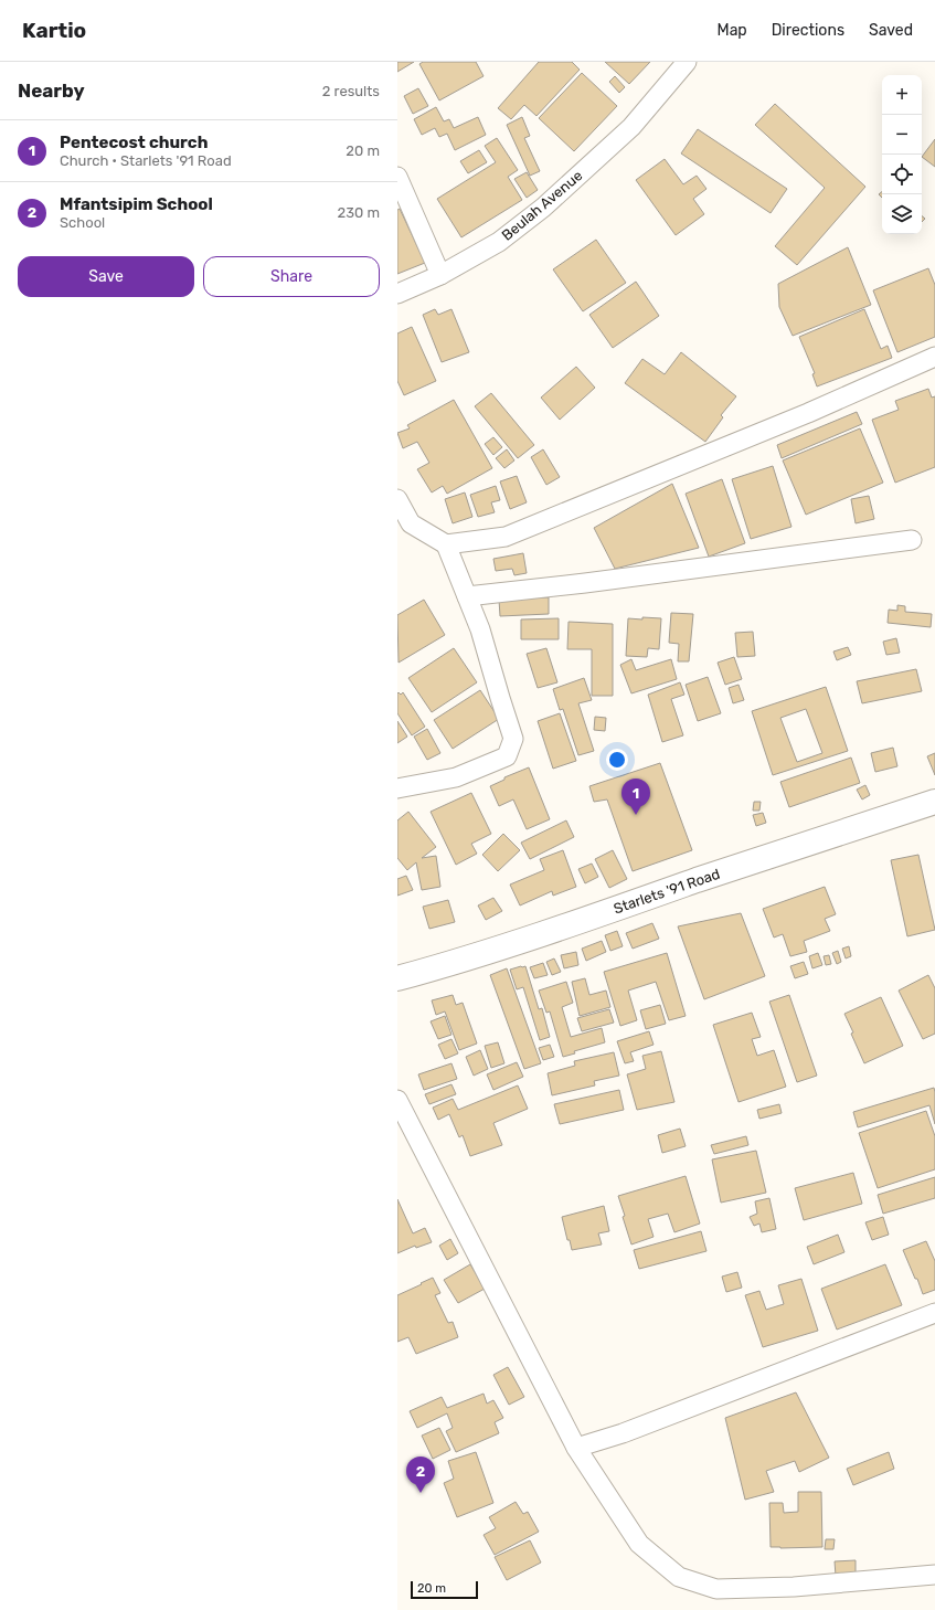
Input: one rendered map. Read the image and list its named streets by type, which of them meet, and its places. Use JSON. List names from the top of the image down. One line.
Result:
{"streets":{"street":["Beulah Avenue","Starlets '91 Road"]},"scale_bar":"20 m","page":{"header":"Kartio","nav":["Map","Directions","Saved"],"heading":["Nearby","2 results"],"map_buttons":["+","−"],"list":[{"mark":"1","name":"Pentecost church","note":"Church · Starlets '91 Road","value":"20 m"},{"mark":"2","name":"Mfantsipim School","note":"School","value":"230 m"}],"buttons":["Save","Share"],"pins":["1","2"],"scale":"20 m"}}
